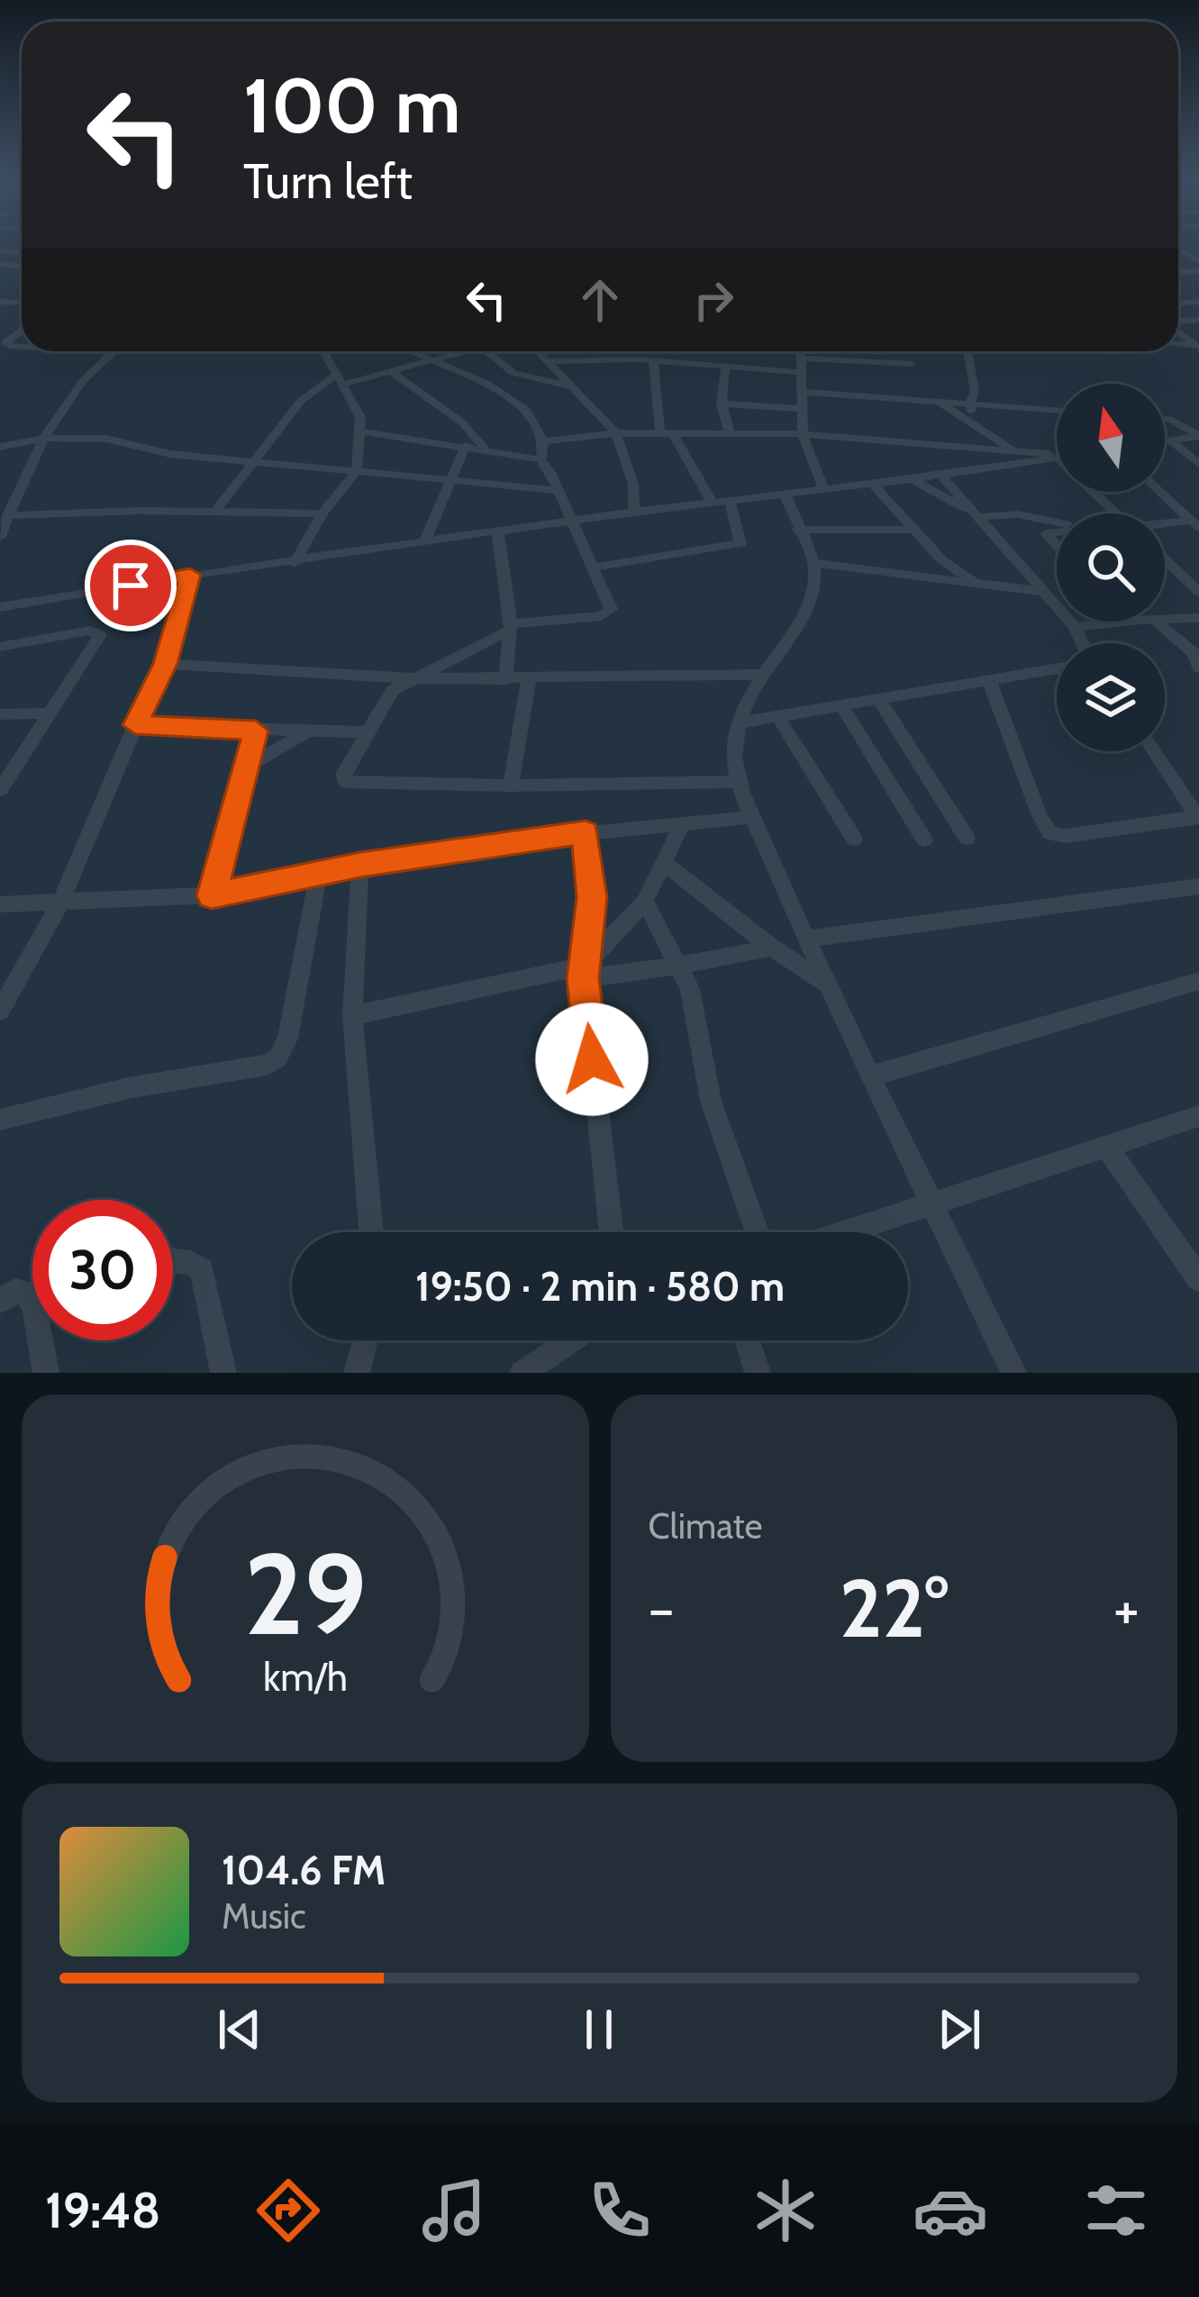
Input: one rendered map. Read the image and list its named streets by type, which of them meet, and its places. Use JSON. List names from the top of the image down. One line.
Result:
{"north":"top","page":{"turn":["100 m","Turn left"],"limit":"30","trip":"19:50 · 2 min · 580 m","tile":"Climate","heat":["−","22°","+"],"song":["104.6 FM","Music"],"tabs":"19:48","gauge":["29","km/h"]}}
